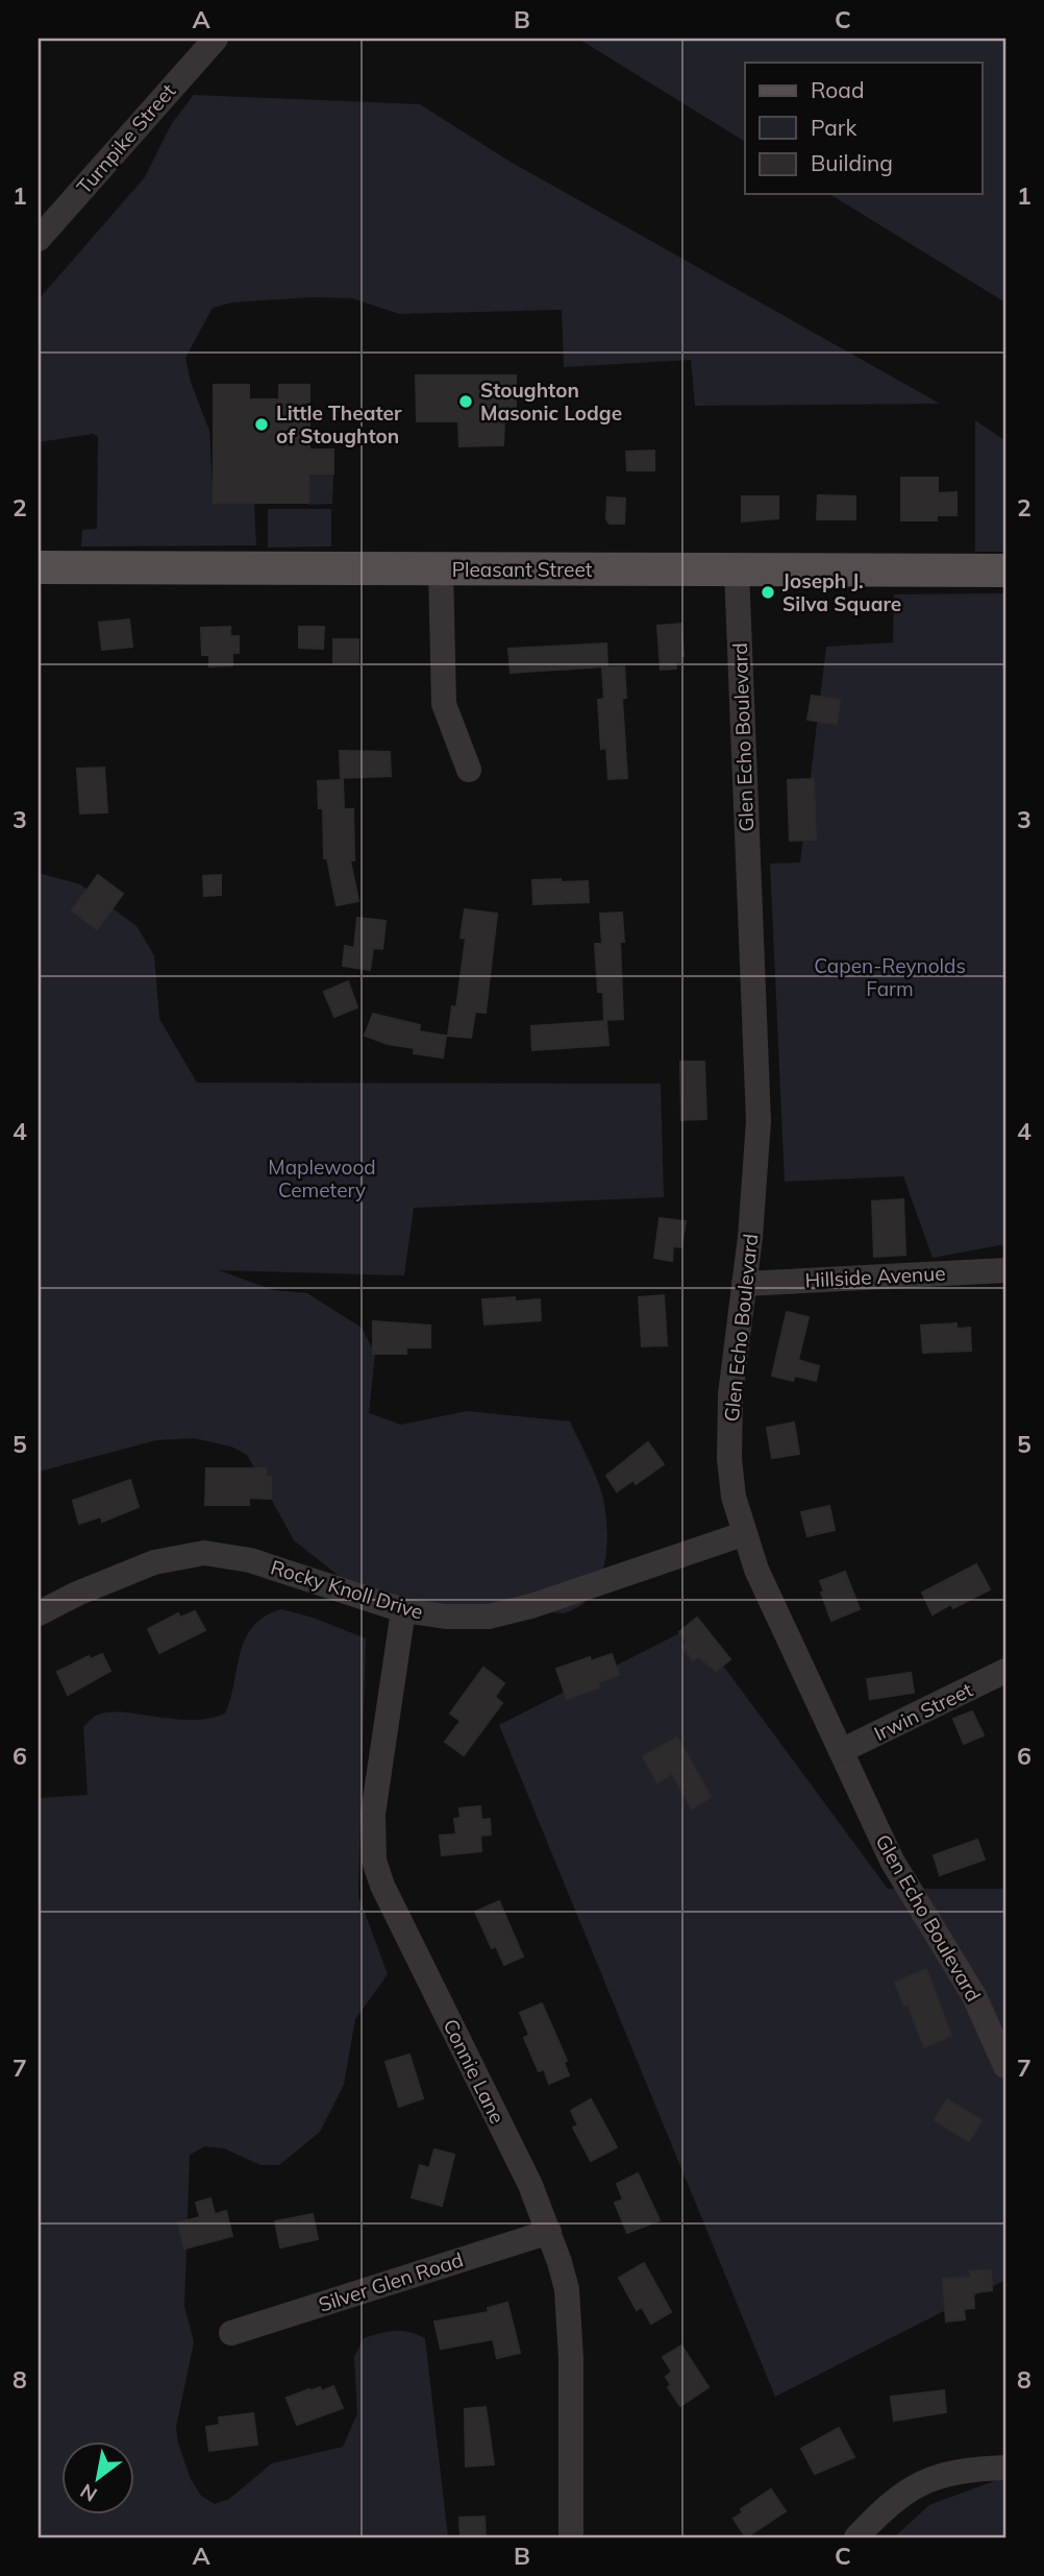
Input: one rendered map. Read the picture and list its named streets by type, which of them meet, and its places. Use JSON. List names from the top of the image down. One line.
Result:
{"streets":{"main road":["Pleasant Street"],"street":["Turnpike Street","Glen Echo Boulevard","Hillside Avenue","Rocky Knoll Drive","Irwin Street","Connie Lane","Silver Glen Road"]},"crossings":[["Pleasant Street","Glen Echo Boulevard"],["Glen Echo Boulevard","Hillside Avenue"],["Glen Echo Boulevard","Rocky Knoll Drive"],["Glen Echo Boulevard","Irwin Street"],["Rocky Knoll Drive","Connie Lane"],["Connie Lane","Silver Glen Road"]],"parks":["Capen-Reynolds Farm","Maplewood Cemetery"],"places":["Stoughton Masonic Lodge","Little Theater of Stoughton","Joseph J. Silva Square"],"legend":["Road","Park","Building"],"north":"bottom left","grid":{"columns":["A","B","C"],"rows":["1","2","3","4","5","6","7","8"]}}
